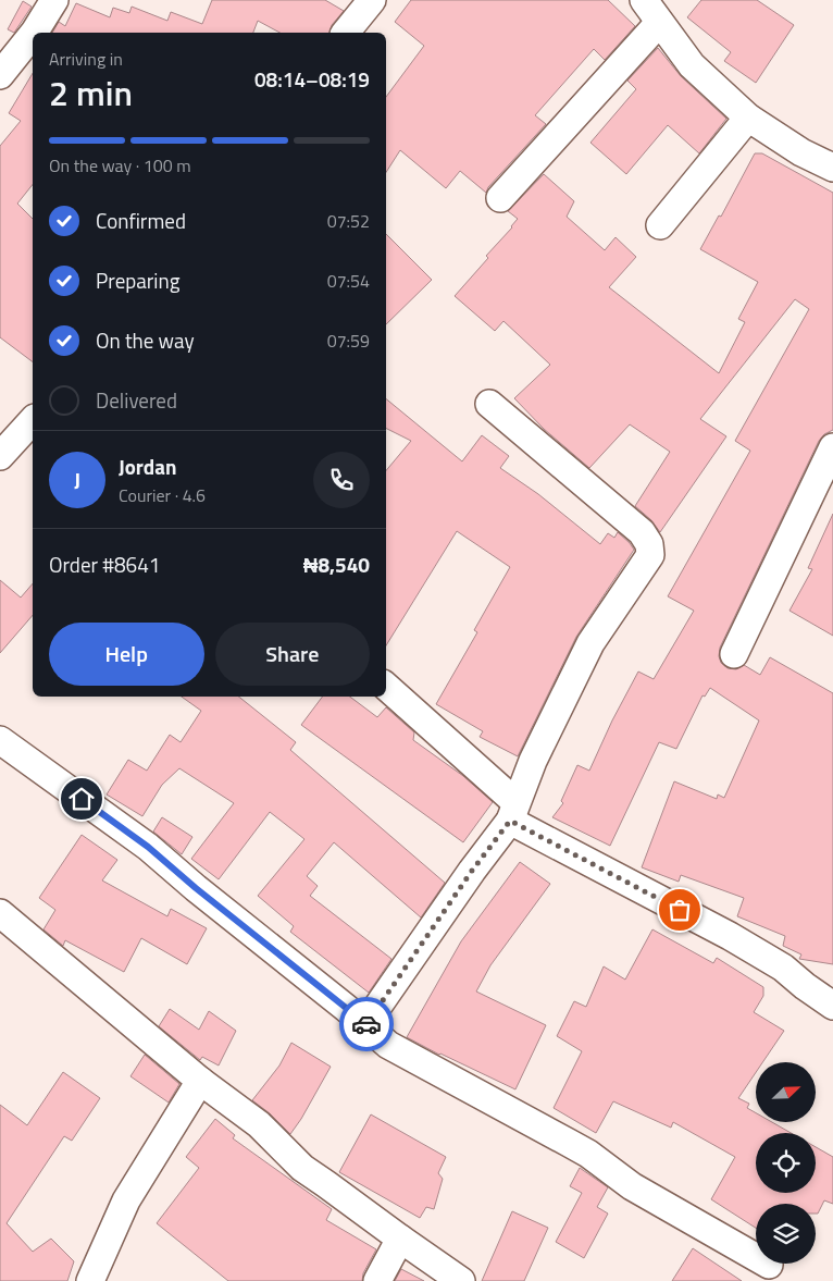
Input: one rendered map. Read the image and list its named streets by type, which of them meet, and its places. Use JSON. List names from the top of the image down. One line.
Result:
{"north":"top right","page":{"heading":["2 min","Arriving in","08:14–08:19"],"panel":["Jordan","Courier · 4.6","Order #8641","₦8,540"],"bar":"On the way · 100 m","list":[["Confirmed","07:52"],["Preparing","07:54"],["On the way","07:59"],"Delivered"],"round":"J","buttons":["Help","Share"]}}
